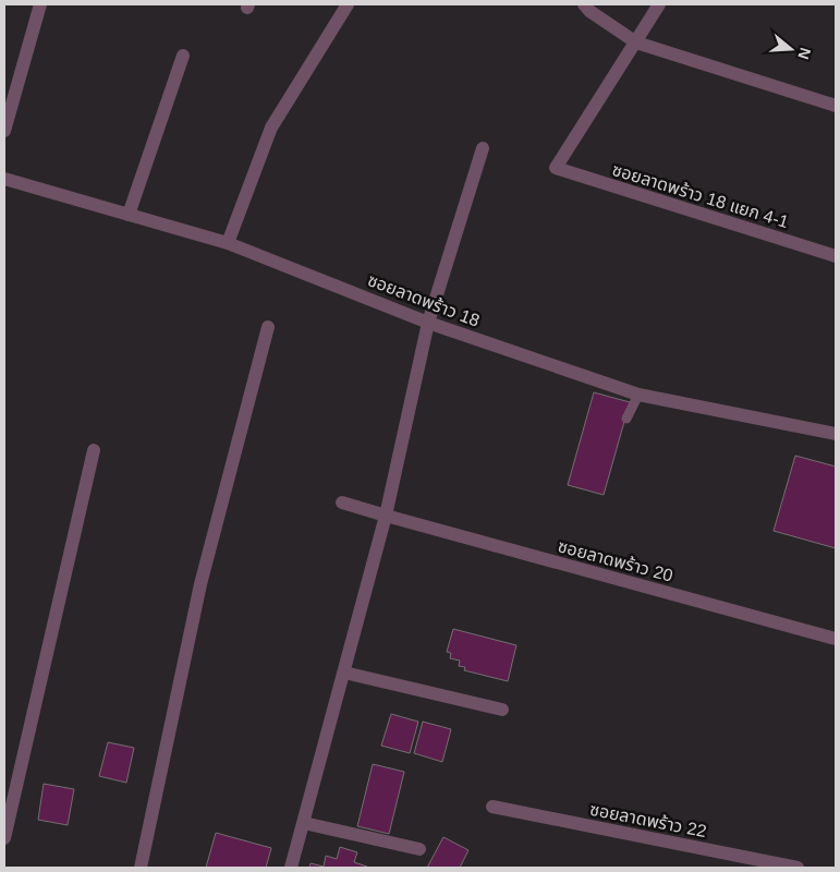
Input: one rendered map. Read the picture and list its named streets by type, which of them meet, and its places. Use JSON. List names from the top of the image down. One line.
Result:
{"streets":{"street":["ซอยลาดพร้าว 18 แยก 4-1","ซอยลาดพร้าว 18","ซอยลาดพร้าว 20","ซอยลาดพร้าว 22"]},"north":"right"}
